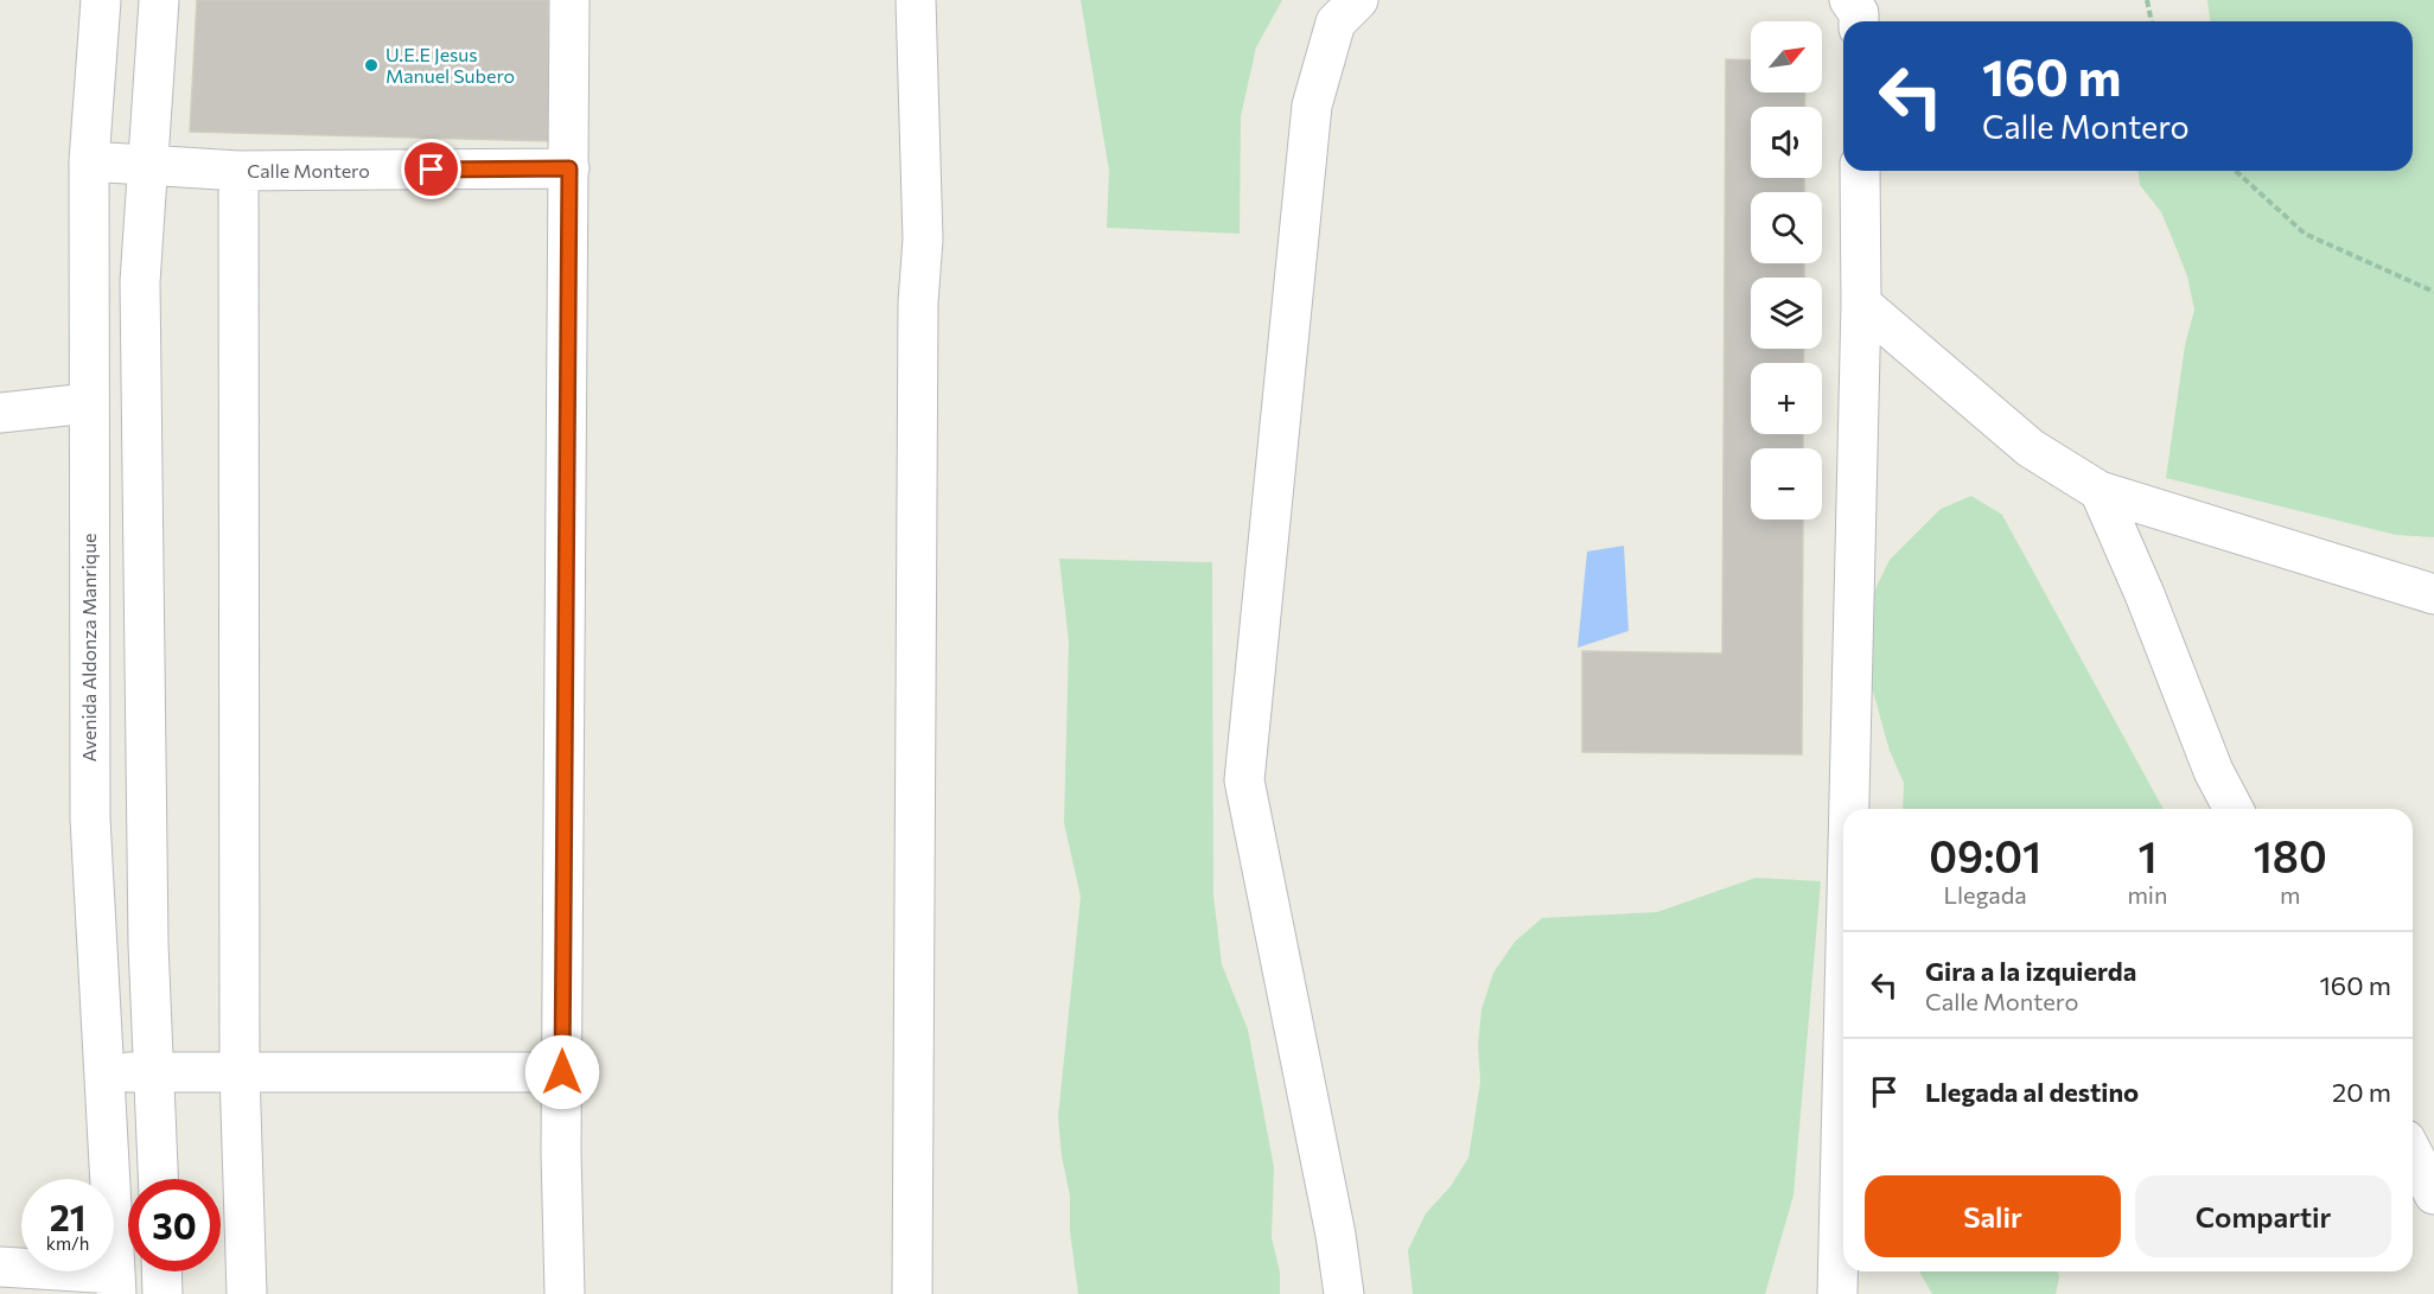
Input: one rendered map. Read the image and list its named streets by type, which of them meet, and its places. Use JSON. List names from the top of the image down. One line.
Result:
{"streets":{"street":["Calle Montero","Avenida Aldonza Manrique"]},"crossings":[["Calle Montero","Avenida Aldonza Manrique"]],"places":["U.E.E Jesus Manuel Subero"],"north":"top right","page":{"map_buttons":["+","−"],"turn":["160 m","Calle Montero"],"eta":["09:01","Llegada","1","min","180","m"],"list":[{"name":"Gira a la izquierda","note":"Calle Montero","value":"160 m"},{"name":"Llegada al destino","value":"20 m"}],"buttons":["Salir","Compartir"],"speed":"21 km/h","limit":"30"}}
